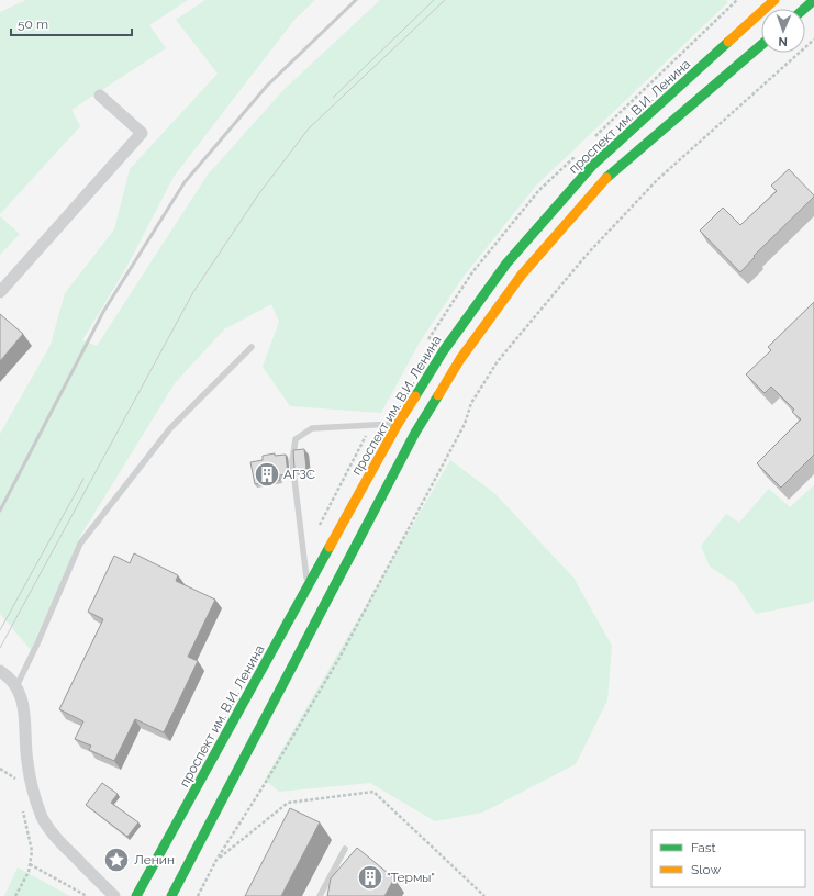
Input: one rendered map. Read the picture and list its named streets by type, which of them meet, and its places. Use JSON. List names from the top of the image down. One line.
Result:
{"streets":{"main road":["проспект им. В.И. Ленина"]},"places":{"building":["АГЗС","\"Термы\""],"place":["Ленин"]},"legend":["Fast","Slow"],"scale_bar":"50 m","north":"bottom"}
